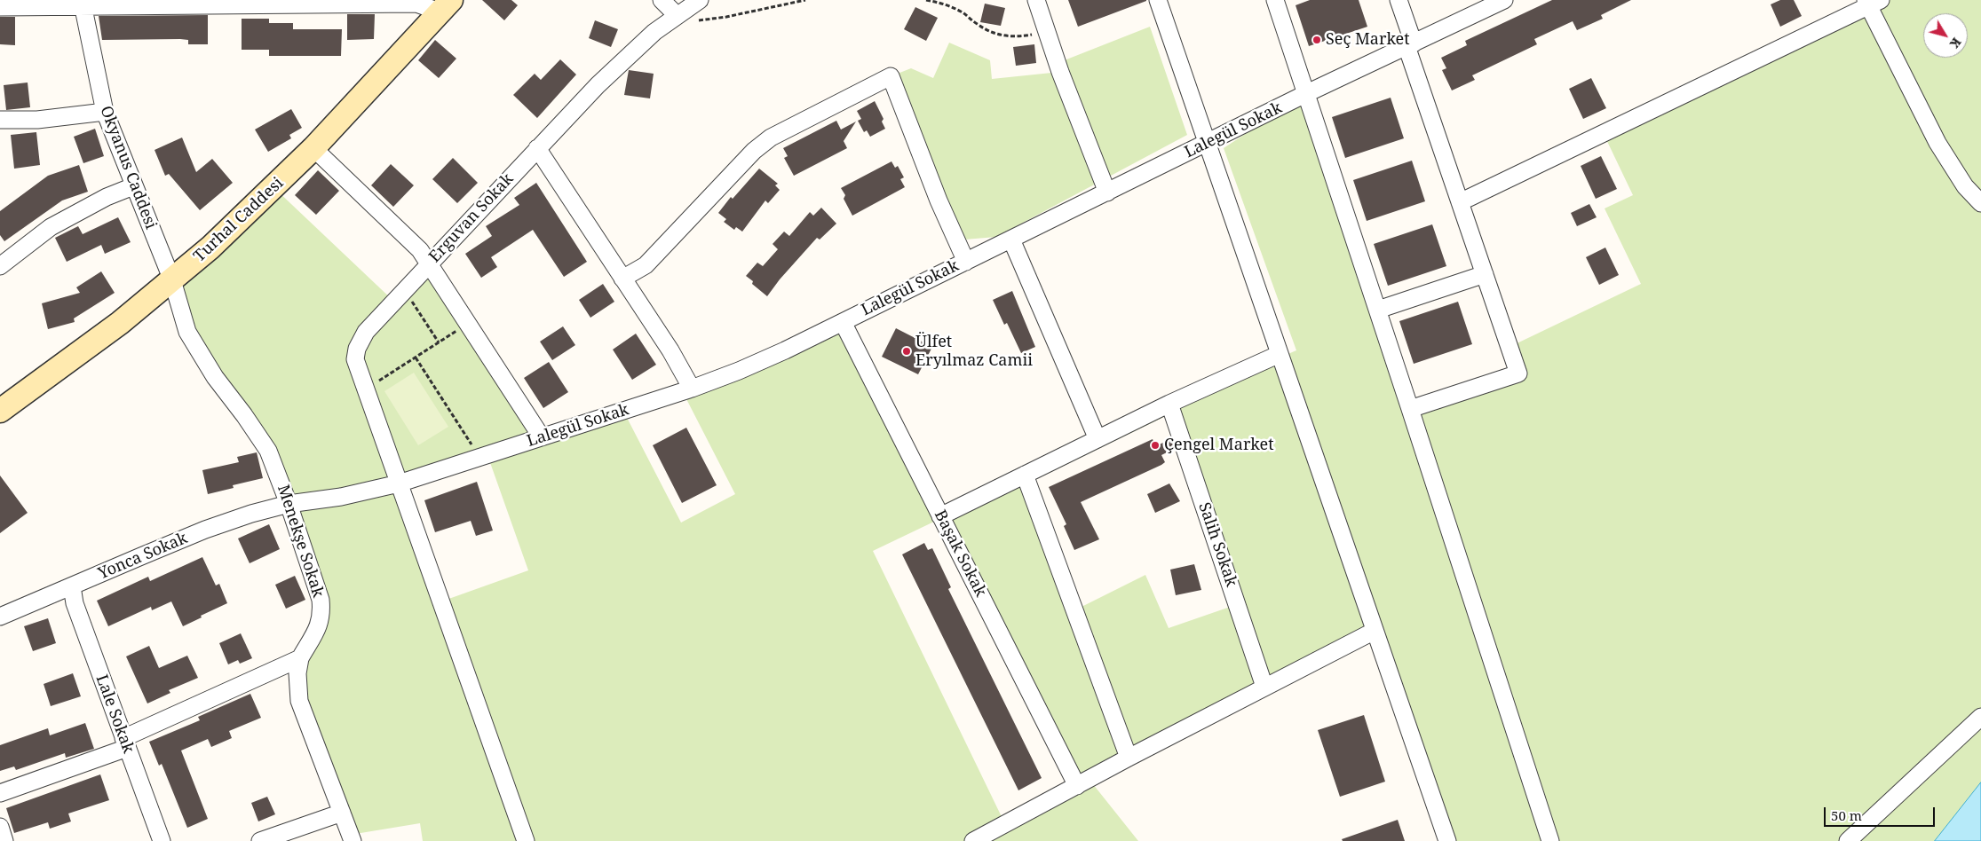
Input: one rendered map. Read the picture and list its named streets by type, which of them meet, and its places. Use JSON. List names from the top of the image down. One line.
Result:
{"streets":{"street":["Lalegül Sokak","Okyanus Caddesi","Erguvan Sokak","Turhal Caddesi","Menekşe Sokak","Salih Sokak","Başak Sokak","Yonca Sokak","Lale Sokak"]},"crossings":[["Lalegül Sokak","Erguvan Sokak"],["Lalegül Sokak","Menekşe Sokak"],["Lalegül Sokak","Başak Sokak"],["Lalegül Sokak","Yonca Sokak"],["Okyanus Caddesi","Turhal Caddesi"],["Okyanus Caddesi","Menekşe Sokak"],["Turhal Caddesi","Menekşe Sokak"],["Menekşe Sokak","Yonca Sokak"],["Yonca Sokak","Lale Sokak"]],"places":["Seç Market","Ülfet Eryılmaz Camii","Çengel Market"],"scale_bar":"50 m","north":"bottom right"}
